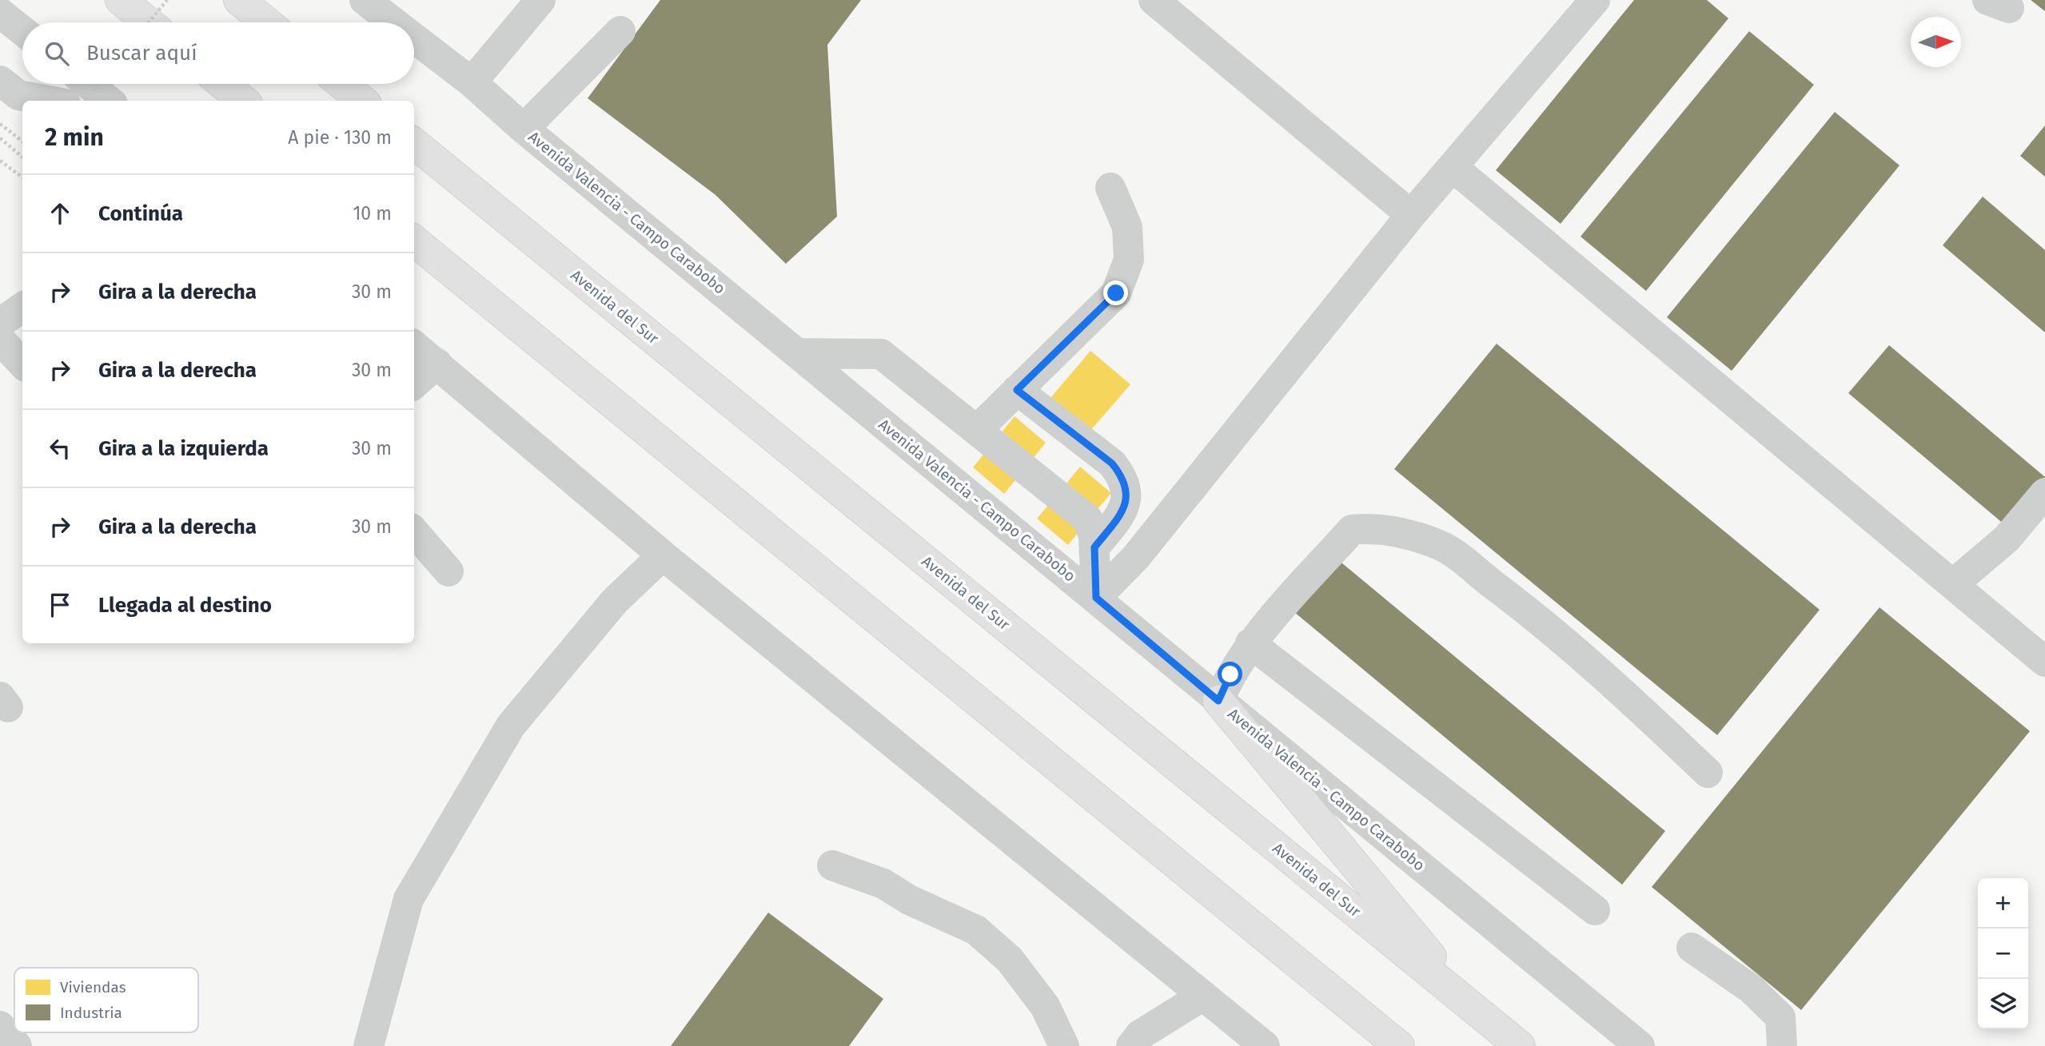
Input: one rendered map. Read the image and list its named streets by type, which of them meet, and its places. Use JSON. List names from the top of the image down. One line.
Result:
{"streets":{"highway":["Avenida del Sur"],"street":["Avenida Valencia - Campo Carabobo"]},"legend":["Viviendas","Industria"],"north":"right","page":{"search":"Buscar aquí","heading":["2 min","A pie · 130 m"],"list":[["Continúa","10 m"],["Gira a la derecha","30 m"],["Gira a la derecha","30 m"],["Gira a la izquierda","30 m"],["Gira a la derecha","30 m"],"Llegada al destino"],"map_buttons":["+","−"]}}
